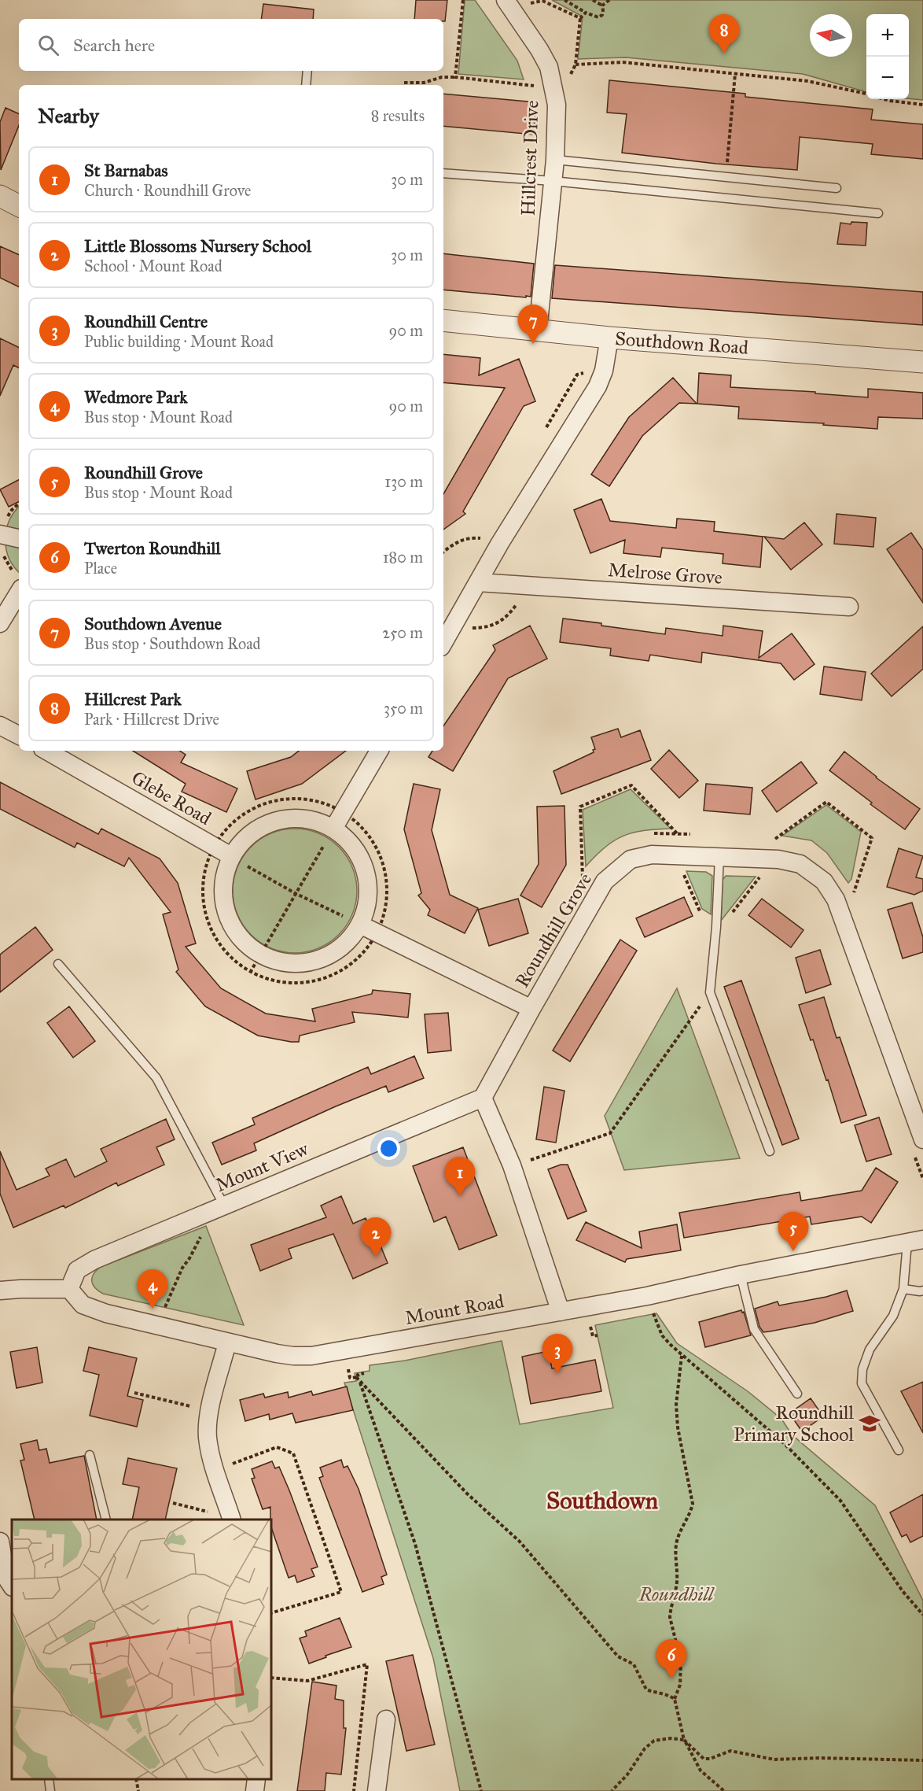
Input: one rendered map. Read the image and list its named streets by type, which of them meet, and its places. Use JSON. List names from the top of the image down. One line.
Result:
{"streets":{"street":["Hillcrest Drive","Southdown Road","Melrose Grove","Glebe Road","Roundhill Grove","Mount View","Mount Road"]},"crossings":[["Hillcrest Drive","Southdown Road"],["Roundhill Grove","Mount View"],["Mount View","Mount Road"]],"districts":["Southdown"],"parks":["Roundhill"],"places":{"school or university":["Roundhill Primary School"]},"north":"left","page":{"map_buttons":["+","−"],"pins":["8","7","1","5","2","4","3","6"],"search":"Search here","heading":["Nearby","8 results"],"list":[{"mark":"1","name":"St Barnabas","note":"Church · Roundhill Grove","value":"30 m"},{"mark":"2","name":"Little Blossoms Nursery School","note":"School · Mount Road","value":"30 m"},{"mark":"3","name":"Roundhill Centre","note":"Public building · Mount Road","value":"90 m"},{"mark":"4","name":"Wedmore Park","note":"Bus stop · Mount Road","value":"90 m"},{"mark":"5","name":"Roundhill Grove","note":"Bus stop · Mount Road","value":"130 m"},{"mark":"6","name":"Twerton Roundhill","note":"Place","value":"180 m"},{"mark":"7","name":"Southdown Avenue","note":"Bus stop · Southdown Road","value":"250 m"},{"mark":"8","name":"Hillcrest Park","note":"Park · Hillcrest Drive","value":"350 m"}]}}
